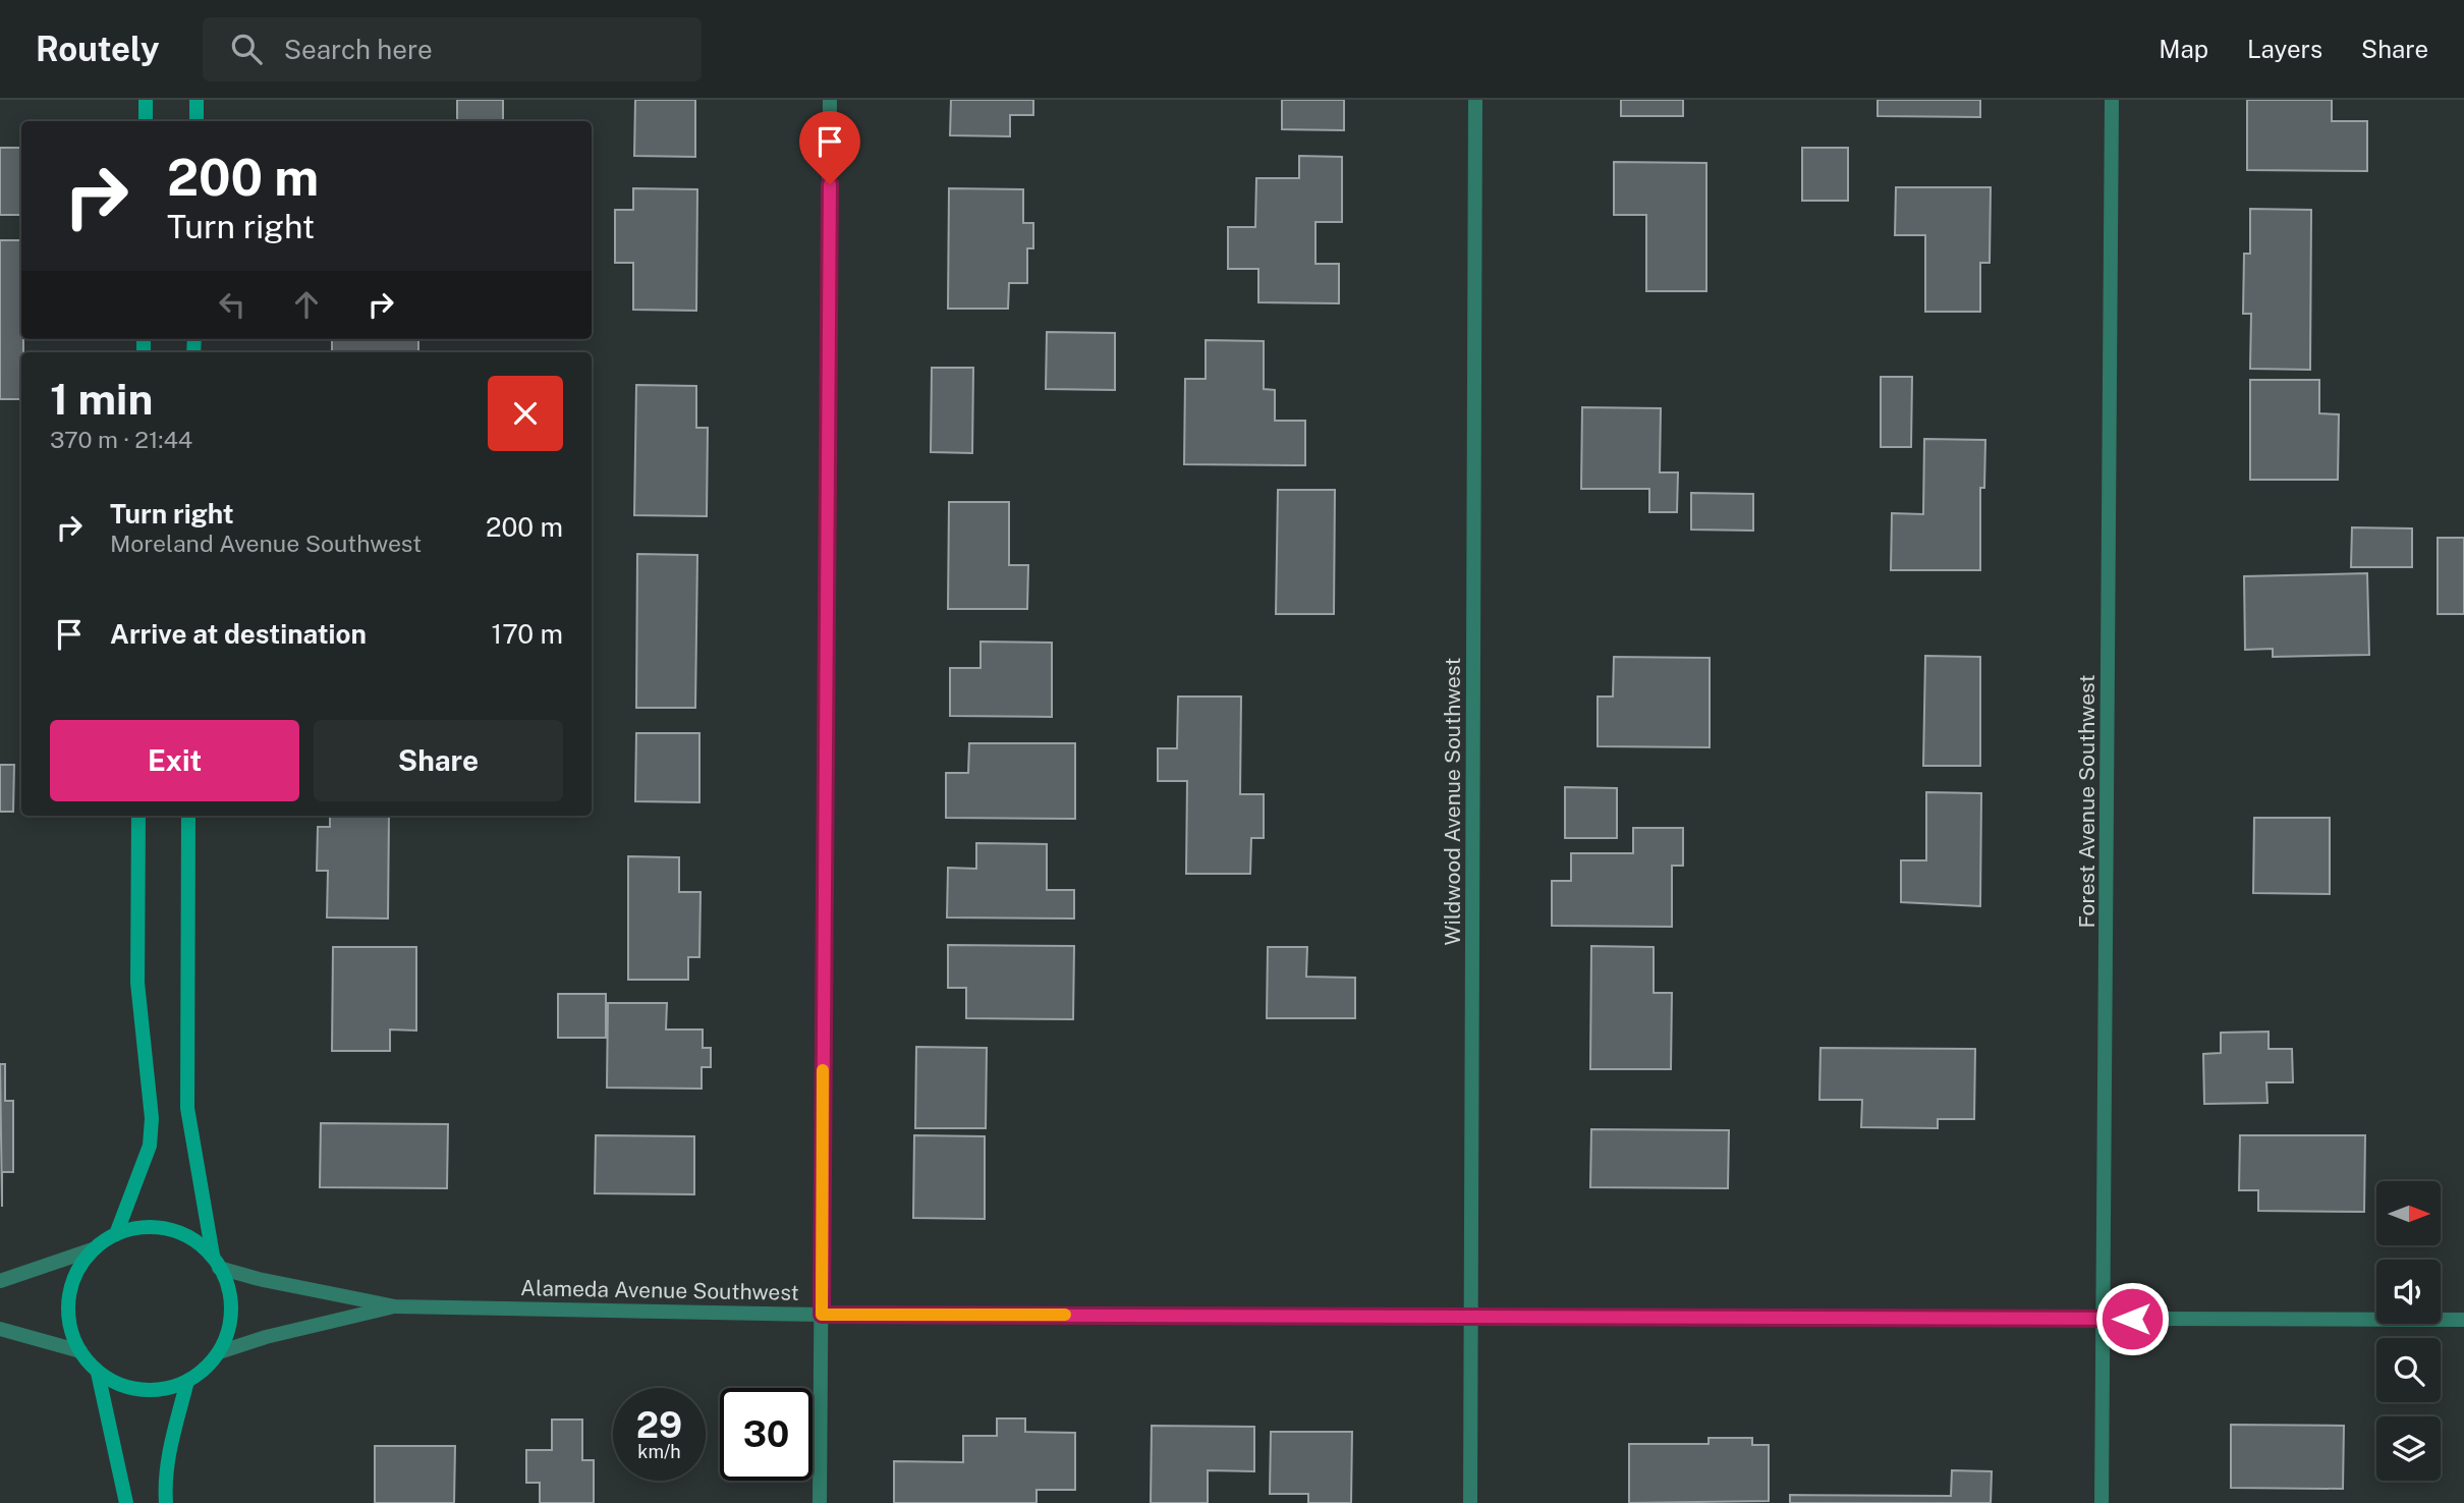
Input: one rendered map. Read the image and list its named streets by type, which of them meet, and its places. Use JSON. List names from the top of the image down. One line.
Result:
{"streets":{"street":["Wildwood Avenue Southwest","Forest Avenue Southwest","Alameda Avenue Southwest"]},"crossings":[["Wildwood Avenue Southwest","Alameda Avenue Southwest"],["Forest Avenue Southwest","Alameda Avenue Southwest"]],"north":"right","page":{"header":"Routely","search":"Search here","nav":["Map","Layers","Share"],"turn":["200 m","Turn right"],"heading":["1 min","370 m · 21:44"],"list":[{"name":"Turn right","note":"Moreland Avenue Southwest","value":"200 m"},{"name":"Arrive at destination","value":"170 m"}],"buttons":["Exit","Share"],"speed":"29 km/h","limit":"30"}}
